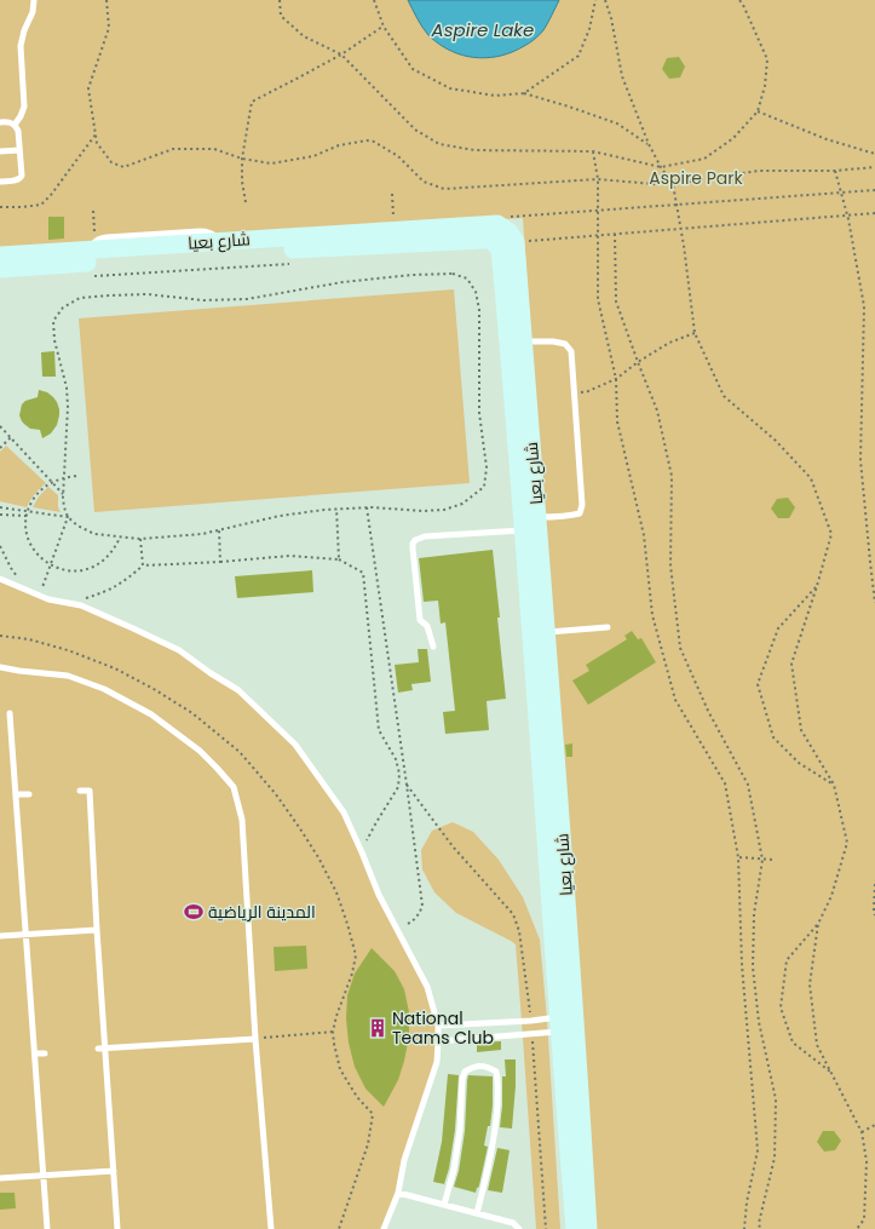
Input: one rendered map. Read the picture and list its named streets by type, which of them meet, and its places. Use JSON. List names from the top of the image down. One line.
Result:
{"streets":{"street":["شارع بعيا"]},"water":["Aspire Lake"],"parks":["Aspire Park"],"places":{"sports":["المدينة الرياضية"],"building":["National Teams Club"]}}
